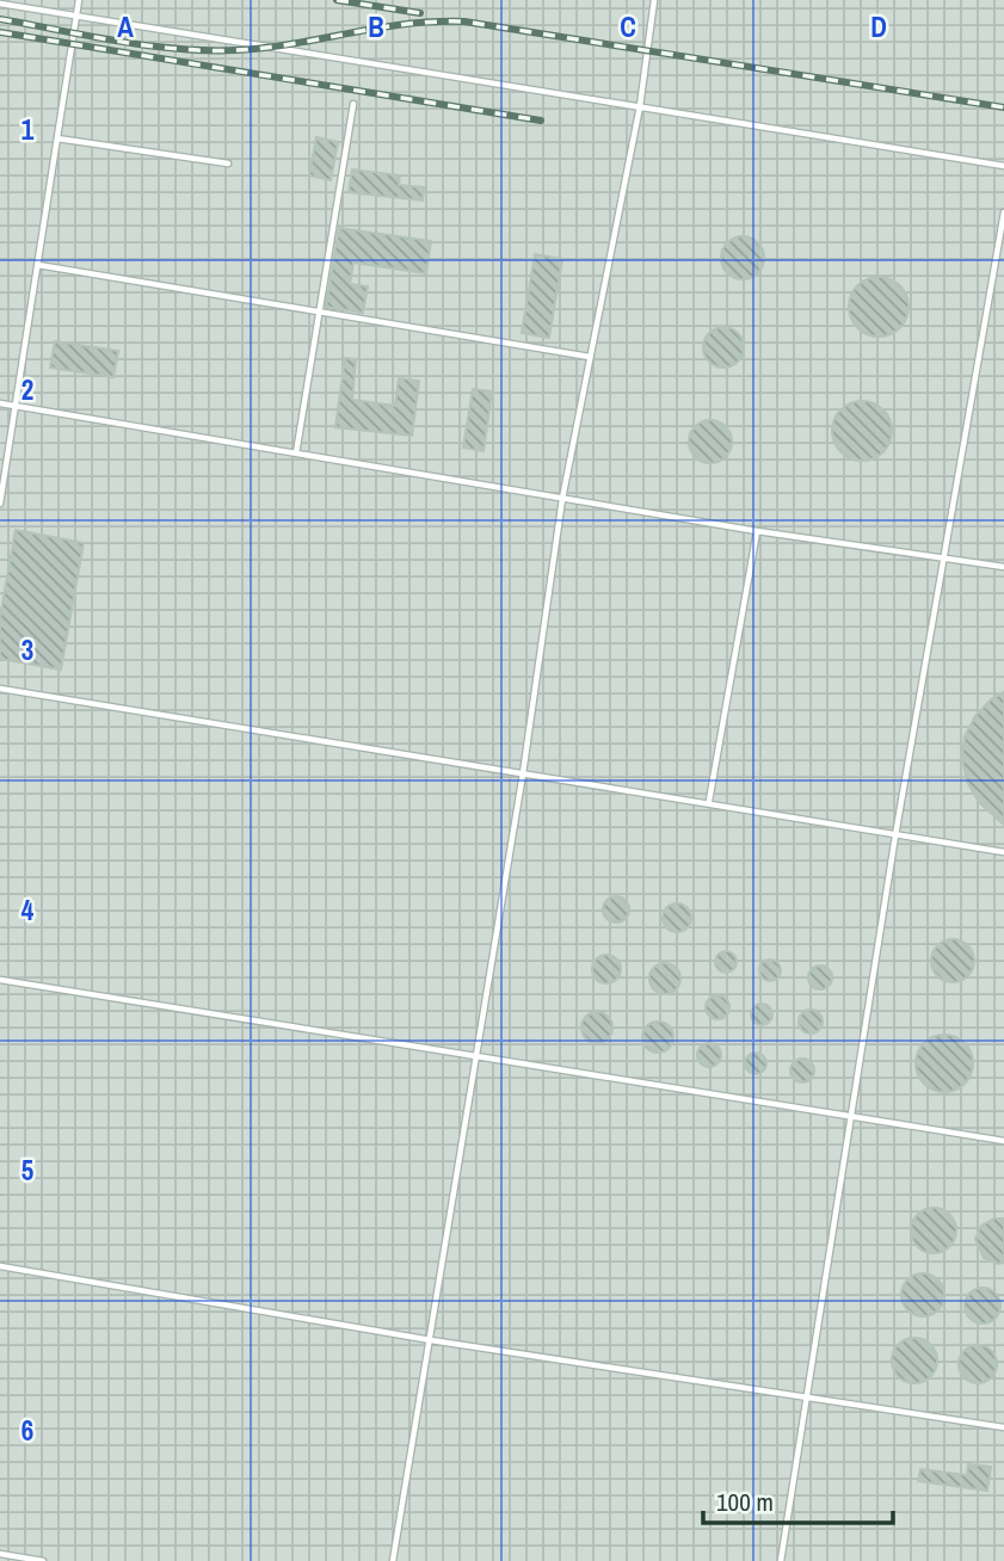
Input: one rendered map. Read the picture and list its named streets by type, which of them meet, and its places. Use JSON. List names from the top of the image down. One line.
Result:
{"scale_bar":"100 m","grid":{"columns":["A","B","C","D"],"rows":["1","2","3","4","5","6"]}}
